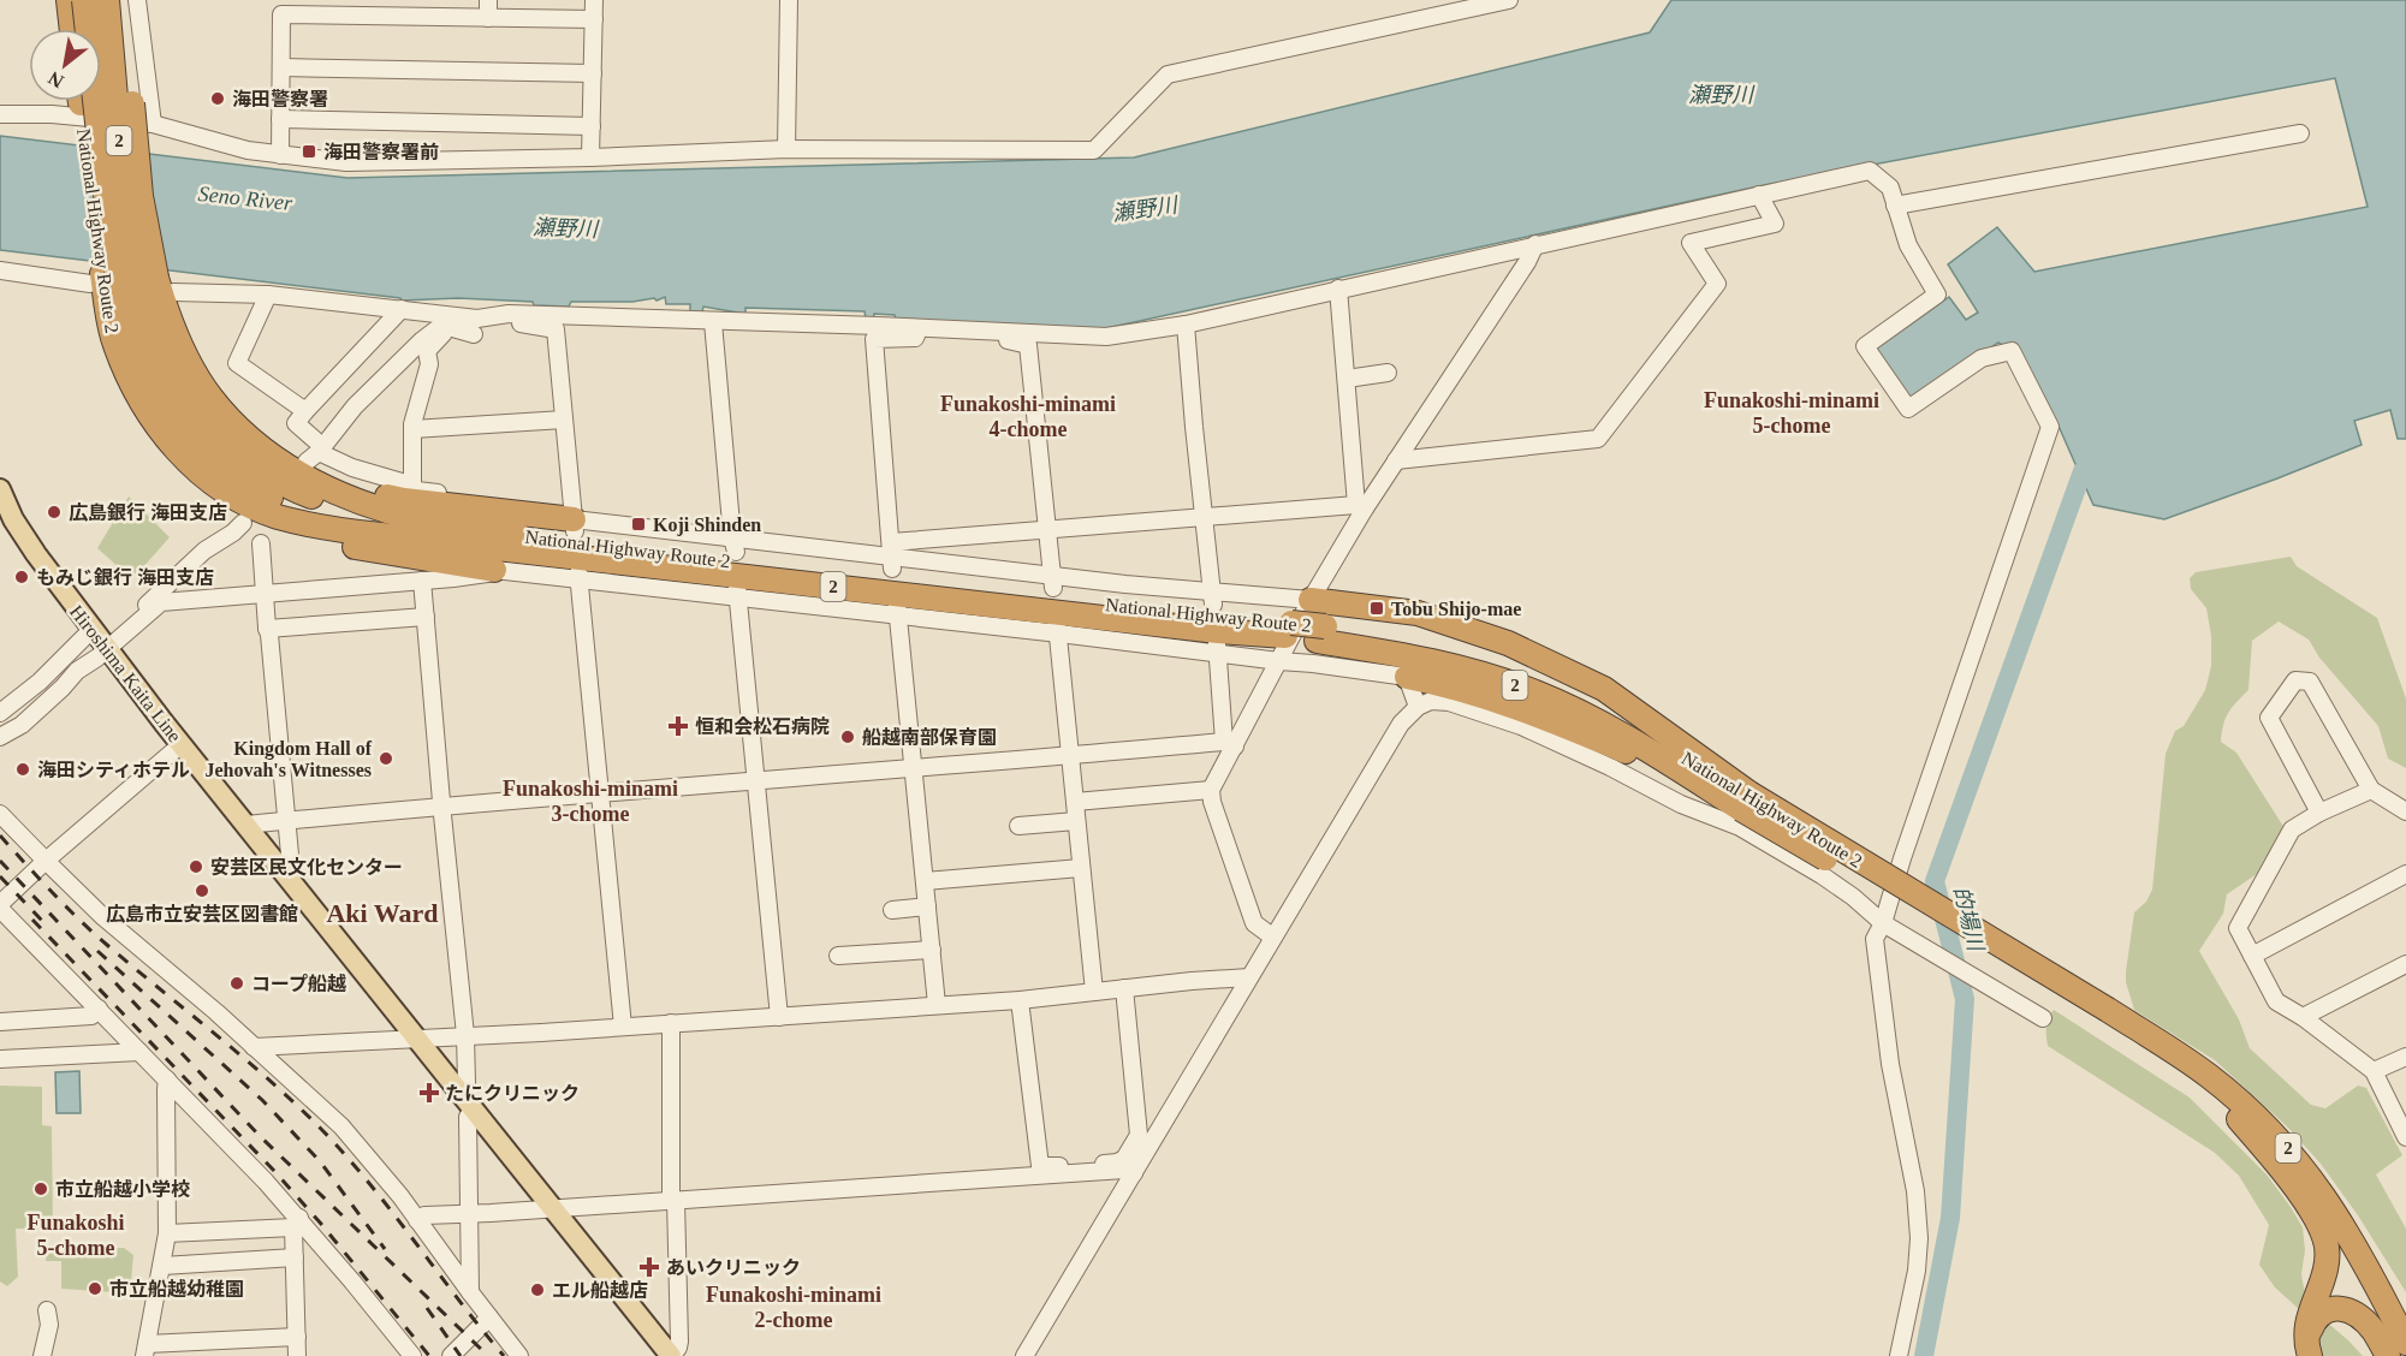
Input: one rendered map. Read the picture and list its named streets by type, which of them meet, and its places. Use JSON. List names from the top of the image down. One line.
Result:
{"streets":{"highway":["2","National Highway Route 2"],"main road":["Hiroshima Kaita Line"]},"crossings":[["2","National Highway Route 2"]],"districts":["Funakoshi-minami 5-chome","Funakoshi-minami 4-chome","Funakoshi-minami 3-chome","Aki Ward","Funakoshi 5-chome","Funakoshi-minami 2-chome"],"water":["瀬野川","Seno River","的場川"],"places":{"other":["海田警察署","広島銀行 海田支店","もみじ銀行 海田支店","船越南部保育園","Kingdom Hall of Jehovah's Witnesses","海田シティホテル","安芸区民文化センター","広島市立安芸区図書館","コープ船越","市立船越小学校","市立船越幼稚園","エル船越店"],"transit":["海田警察署前","Koji Shinden","Tobu Shijo-mae"],"health":["恒和会松石病院","たにクリニック","あいクリニック"]},"north":"bottom left"}
